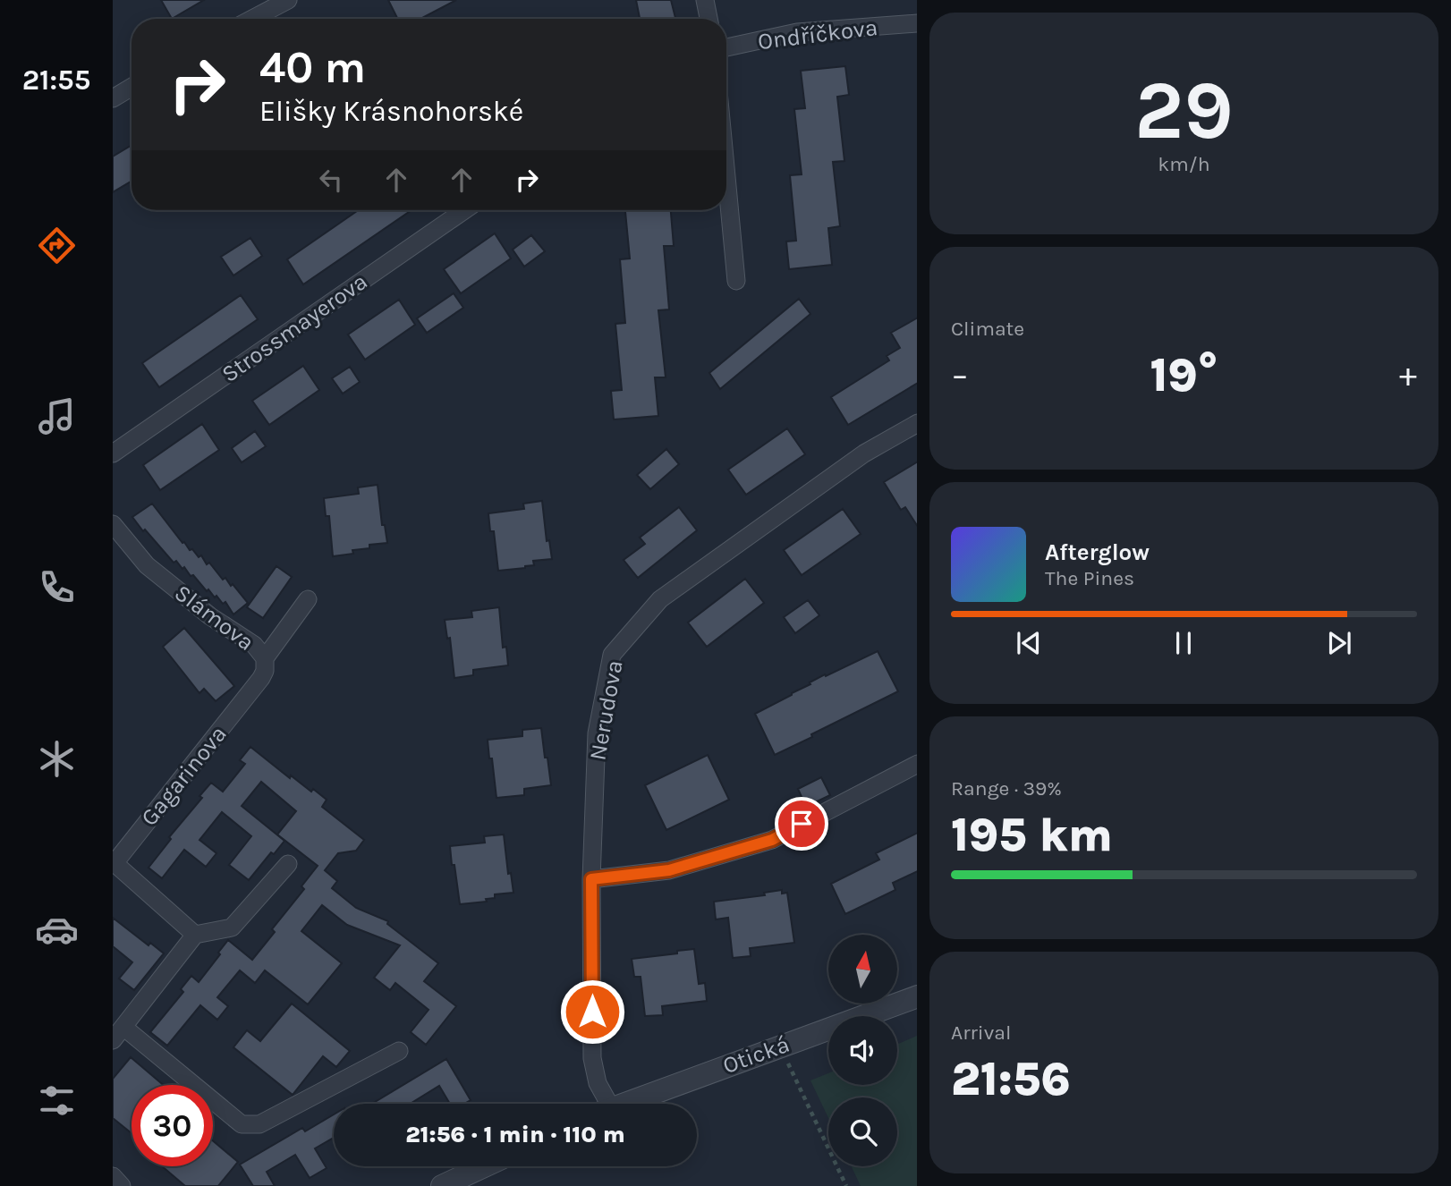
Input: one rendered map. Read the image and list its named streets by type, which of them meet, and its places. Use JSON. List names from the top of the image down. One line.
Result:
{"streets":{"street":["Ondříčkova","Strossmayerova","Slámova","Nerudova","Gagarinova","Otická"]},"crossings":[["Slámova","Gagarinova"]],"north":"top","page":{"tabs":"21:55","tile":[["29","km/h"],"Climate",["Range · 39%","195 km"],["Arrival","21:56"]],"turn":["40 m","Elišky Krásnohorské"],"heat":["−","19°","+"],"song":["Afterglow","The Pines"],"limit":"30","trip":"21:56 · 1 min · 110 m"}}
